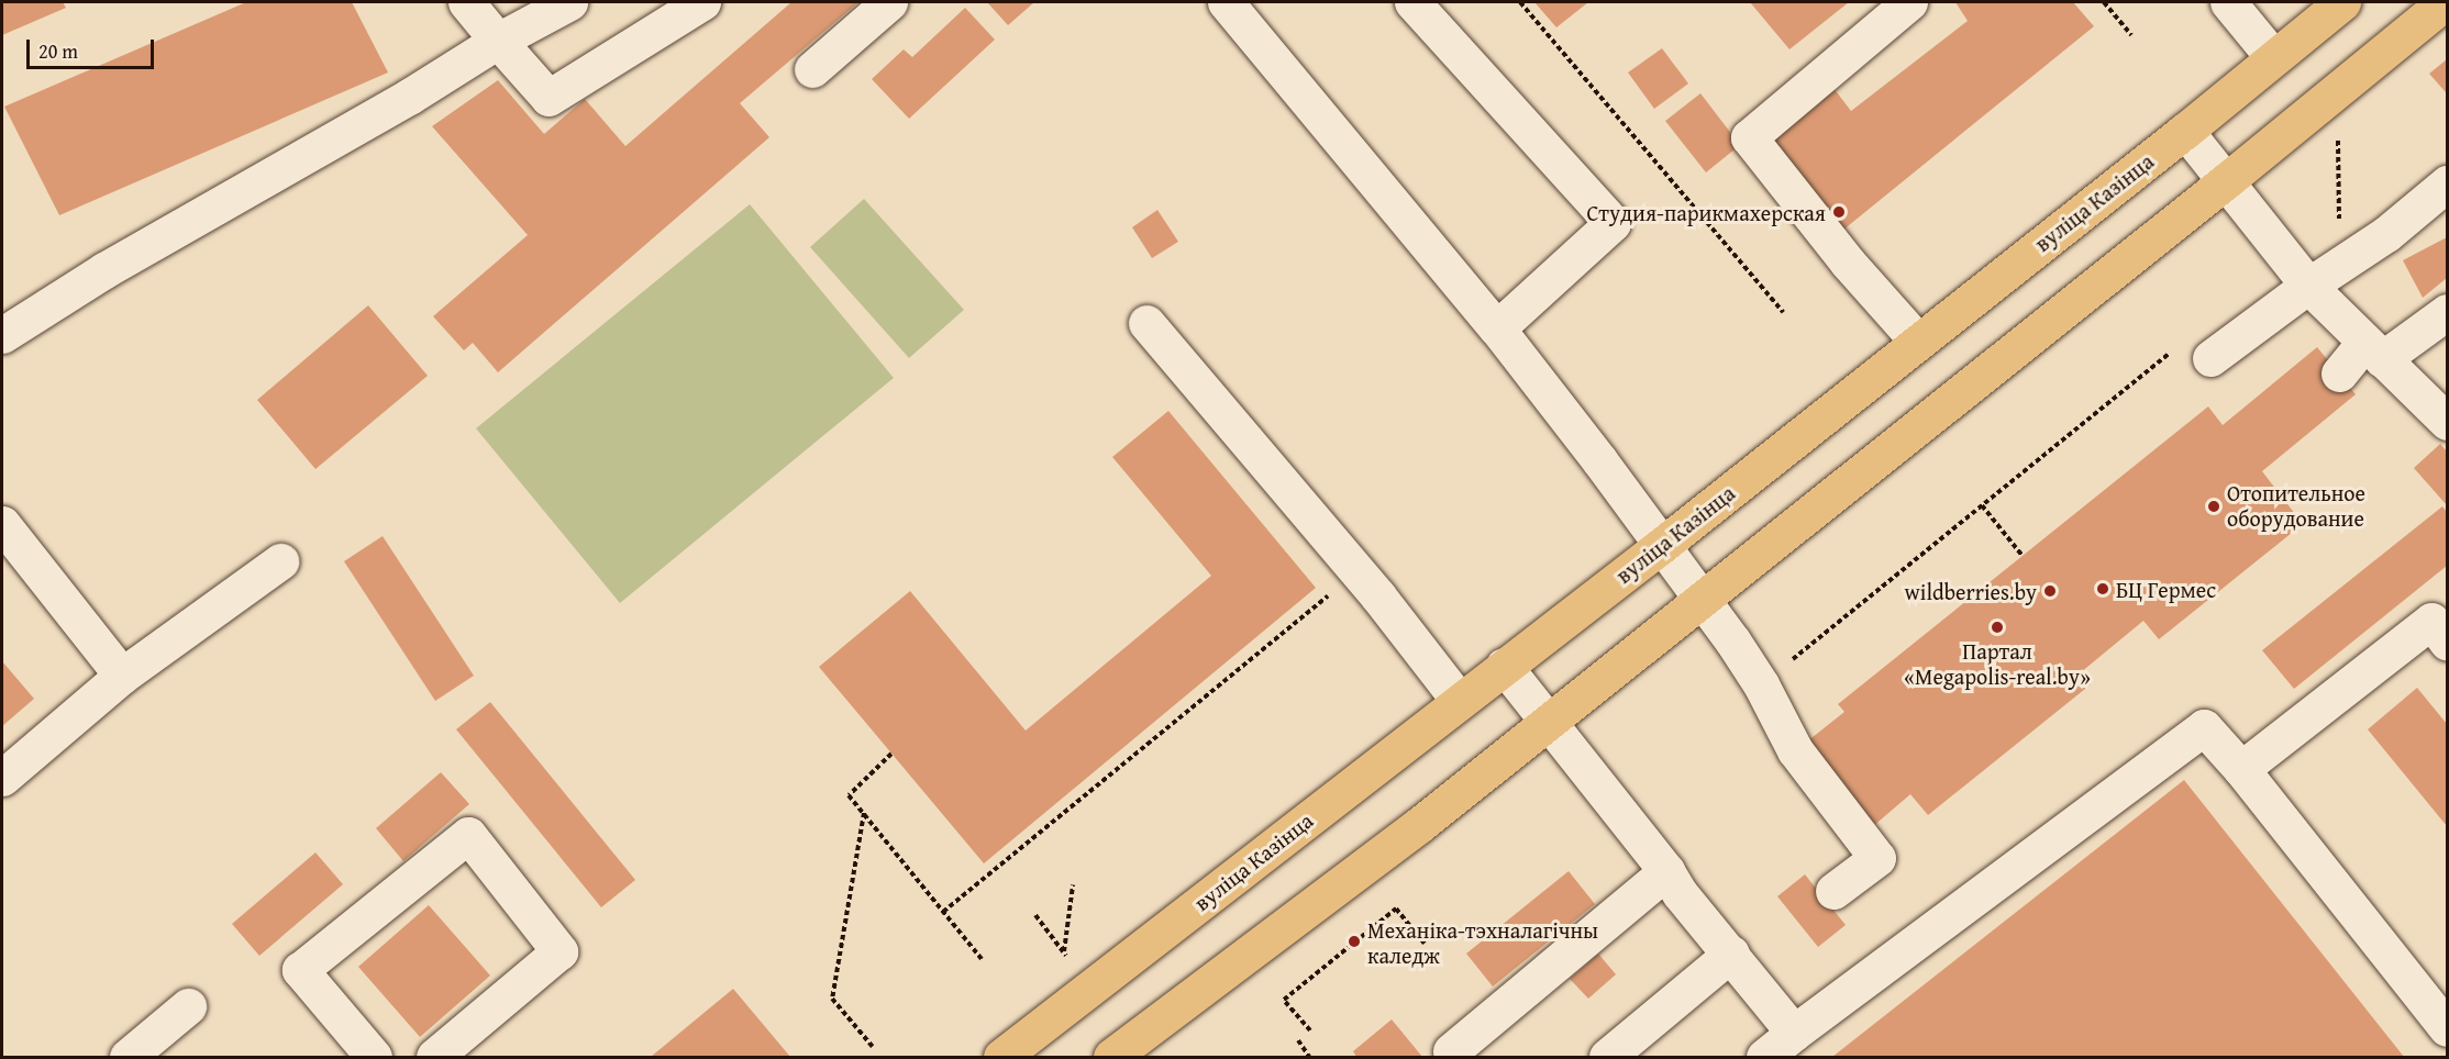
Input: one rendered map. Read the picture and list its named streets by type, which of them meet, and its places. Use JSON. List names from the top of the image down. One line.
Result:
{"streets":{"main road":["вуліца Казінца"]},"places":["Студия-парикмахерская","Отопительное оборудование","БЦ Гермес","wildberries.by","Партал «Megapolis-real.by»","Механіка-тэхналагічны каледж"],"scale_bar":"20 m"}
